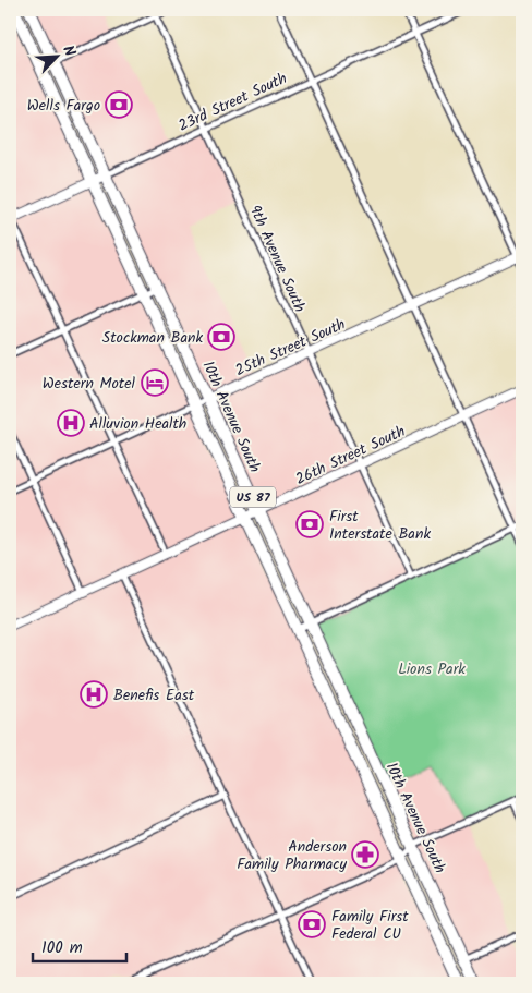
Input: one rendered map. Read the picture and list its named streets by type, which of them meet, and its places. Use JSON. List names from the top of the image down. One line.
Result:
{"streets":{"highway":["10th Avenue South","US 87"],"street":["23rd Street South","9th Avenue South","25th Street South","26th Street South"]},"crossings":[["23rd Street South","9th Avenue South"],["23rd Street South","10th Avenue South"],["9th Avenue South","25th Street South"],["9th Avenue South","26th Street South"],["25th Street South","10th Avenue South"],["10th Avenue South","26th Street South"]],"parks":["Lions Park"],"places":{"bank":["Wells Fargo","Stockman Bank","First Interstate Bank","Family First Federal CU"],"hotel":["Western Motel"],"hospital":["Alluvion Health","Benefis East"],"pharmacy":["Anderson Family Pharmacy"]},"scale_bar":"100 m","north":"top right"}
